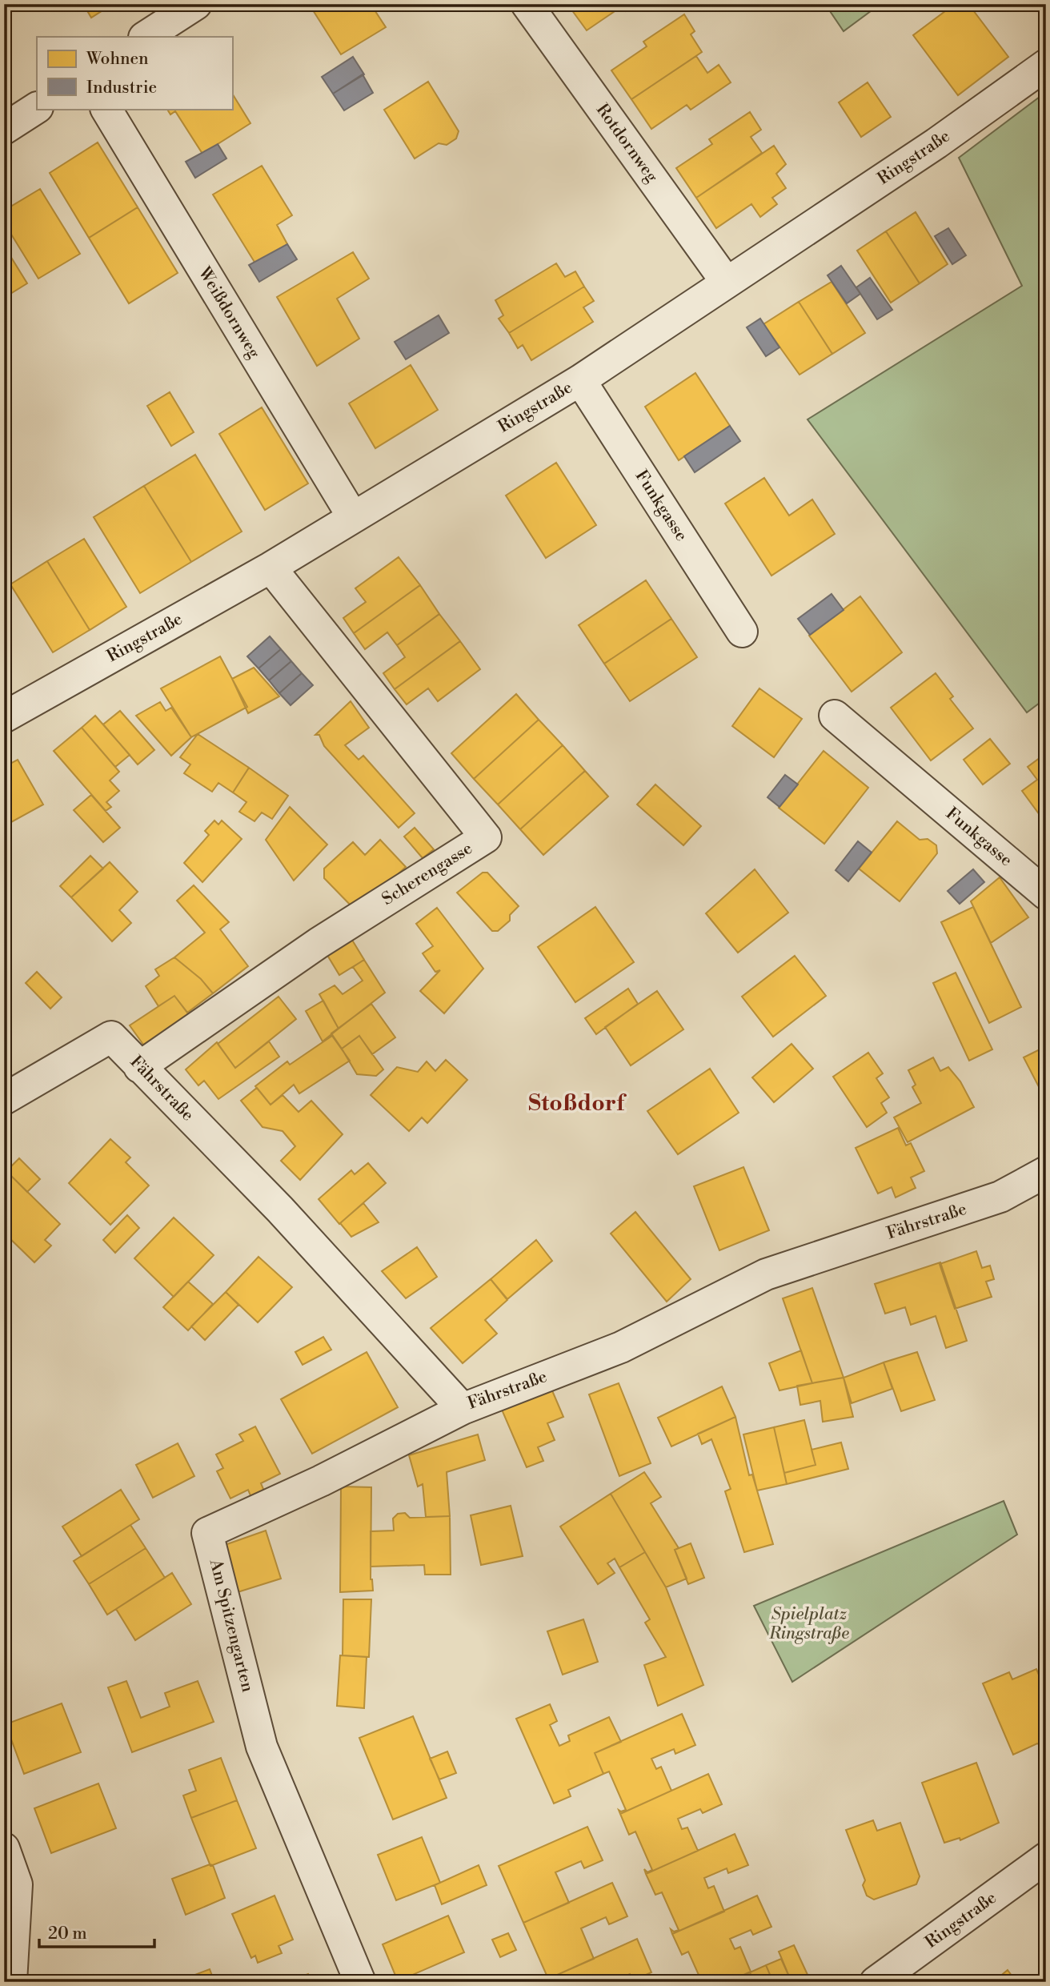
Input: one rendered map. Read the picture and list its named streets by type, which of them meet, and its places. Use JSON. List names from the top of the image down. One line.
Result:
{"streets":{"street":["Rotdornweg","Ringstraße","Weißdornweg","Funkgasse","Scherengasse","Fährstraße","Am Spitzengarten"]},"crossings":[["Rotdornweg","Ringstraße"],["Ringstraße","Weißdornweg"],["Ringstraße","Funkgasse"],["Ringstraße","Scherengasse"],["Scherengasse","Fährstraße"],["Fährstraße","Am Spitzengarten"]],"districts":["Stoßdorf"],"parks":["Spielplatz Ringstraße"],"legend":["Wohnen","Industrie"],"scale_bar":"20 m"}
